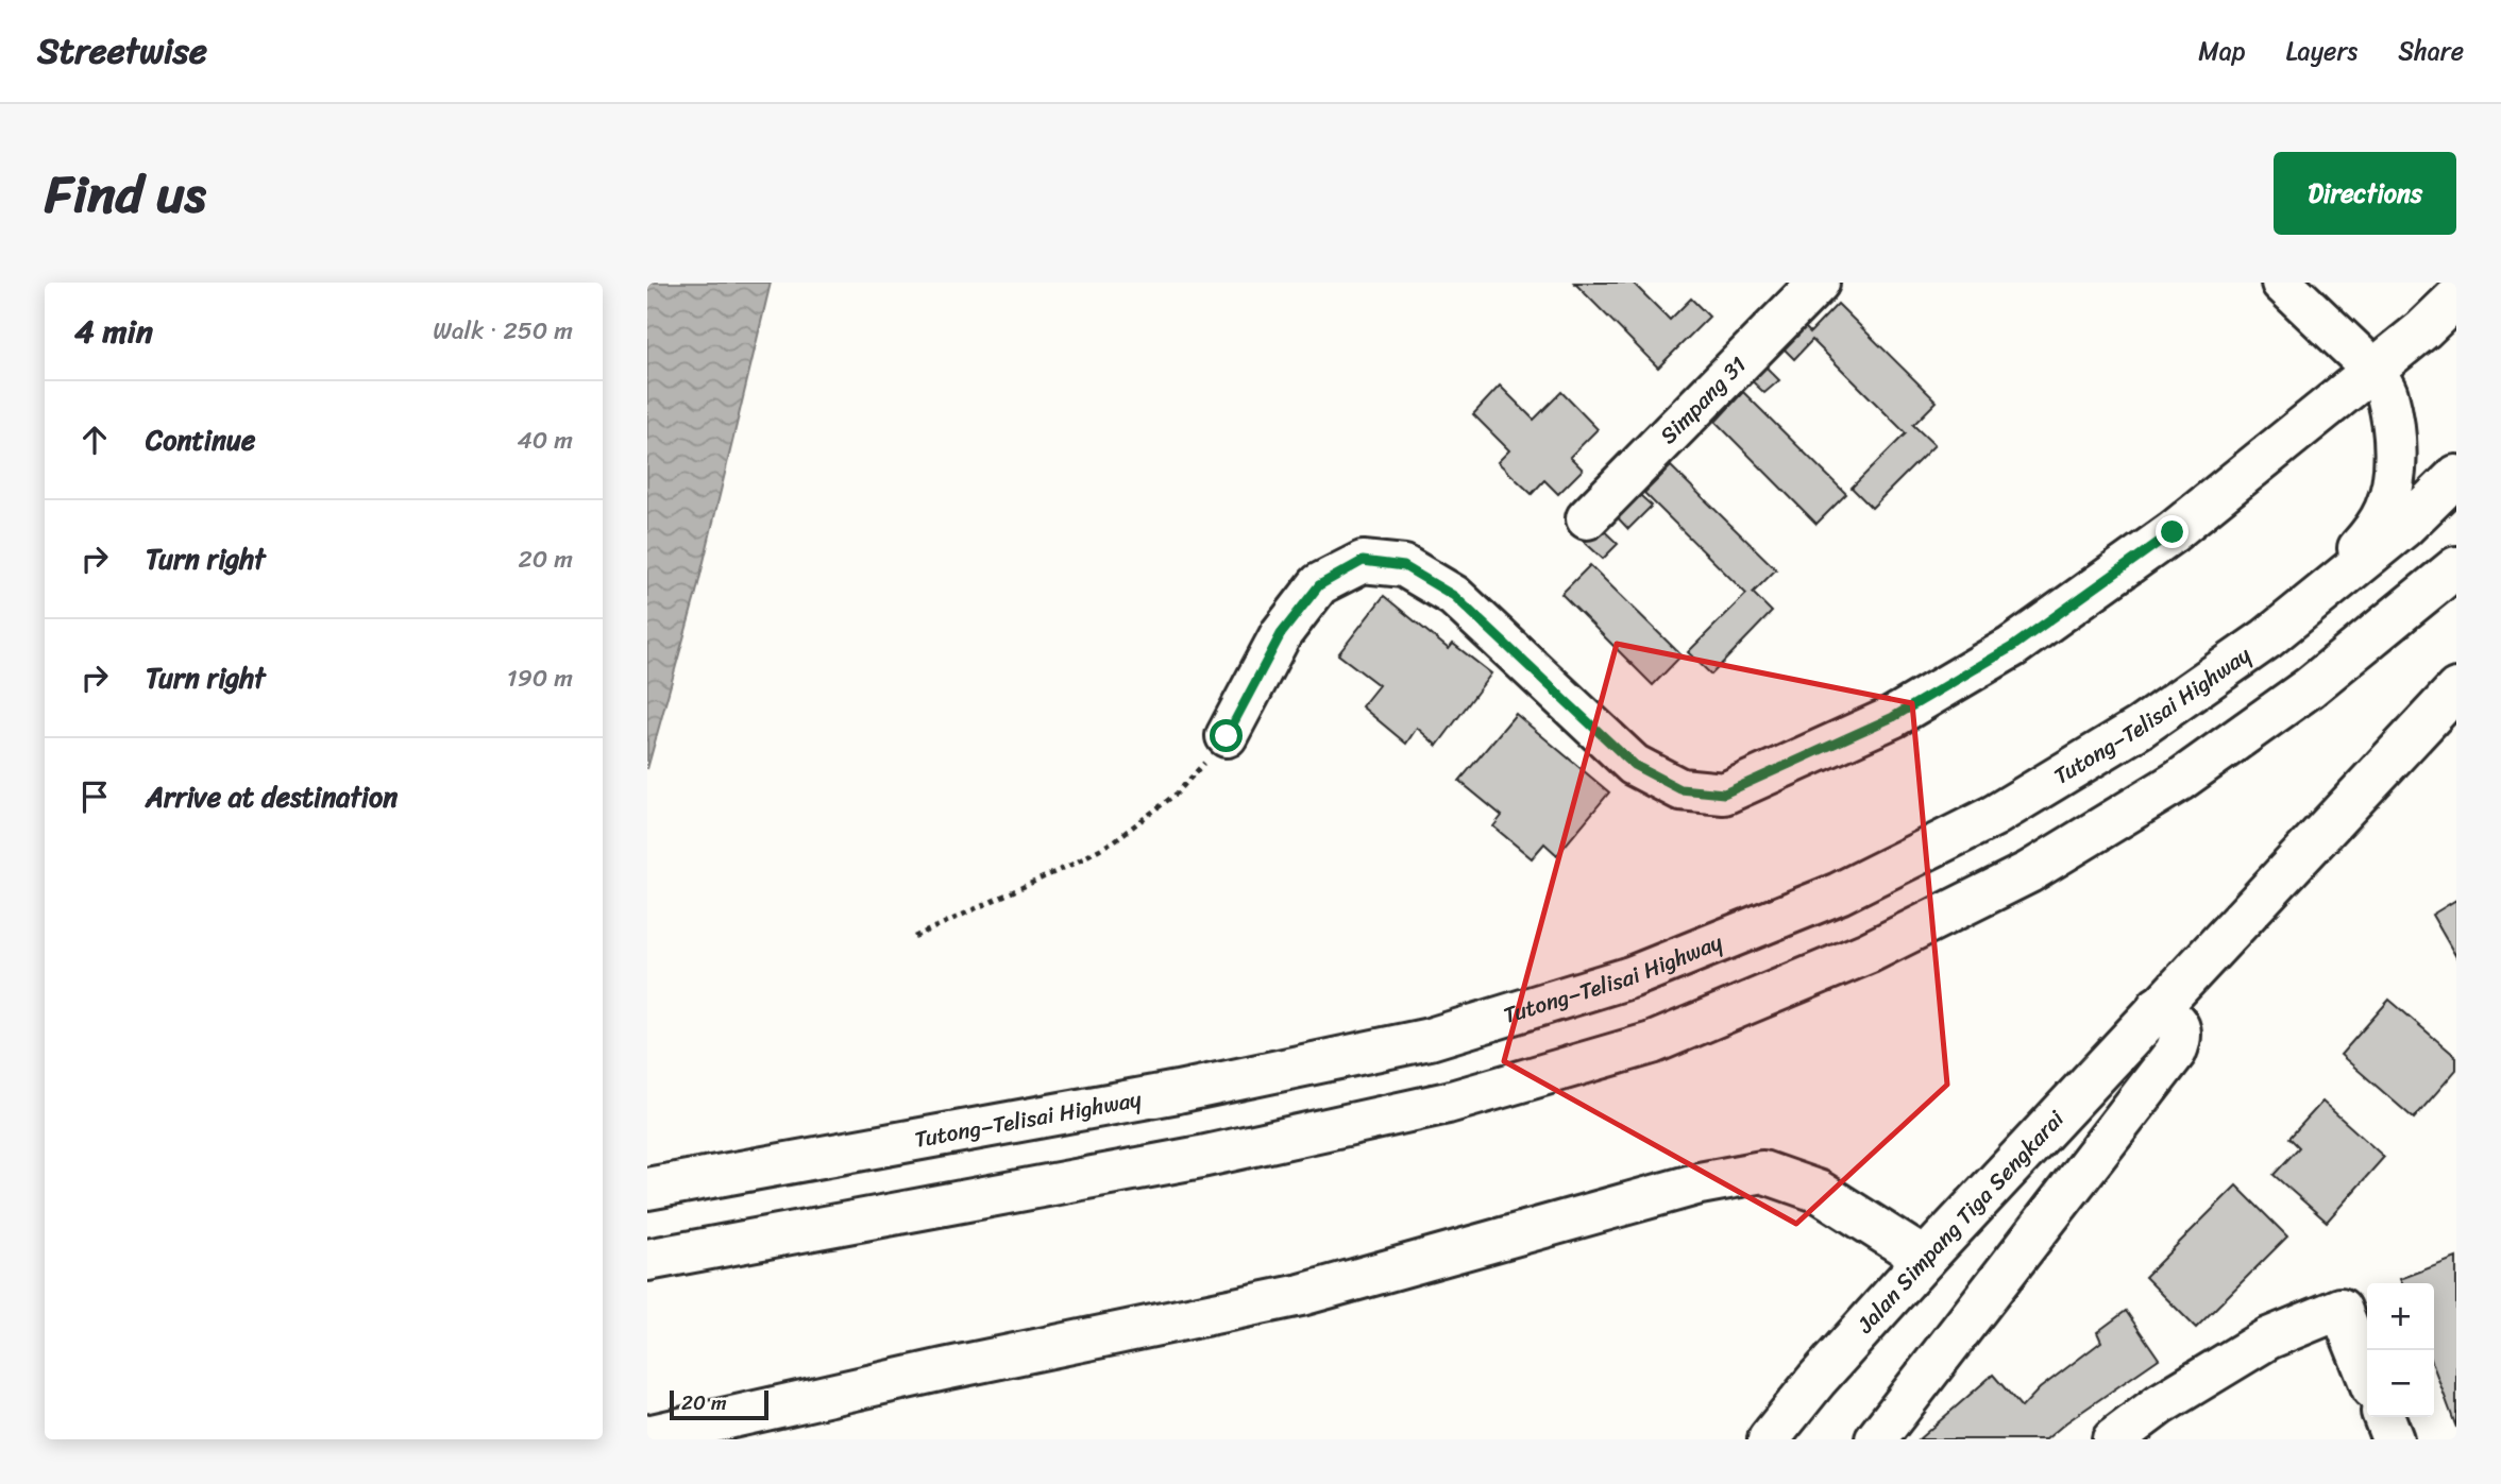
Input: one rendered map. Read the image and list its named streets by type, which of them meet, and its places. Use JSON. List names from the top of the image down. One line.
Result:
{"streets":{"main road":["Simpang 31","Tutong–Telisai Highway","Jalan Simpang Tiga Sengkarai"]},"scale_bar":"20 m","page":{"header":"Streetwise","nav":["Map","Layers","Share"],"title":"Find us","buttons":"Directions","heading":["4 min","Walk · 250 m"],"list":[["Continue","40 m"],["Turn right","20 m"],["Turn right","190 m"],"Arrive at destination"],"map_buttons":["+","−"],"scale":"20 m"}}
